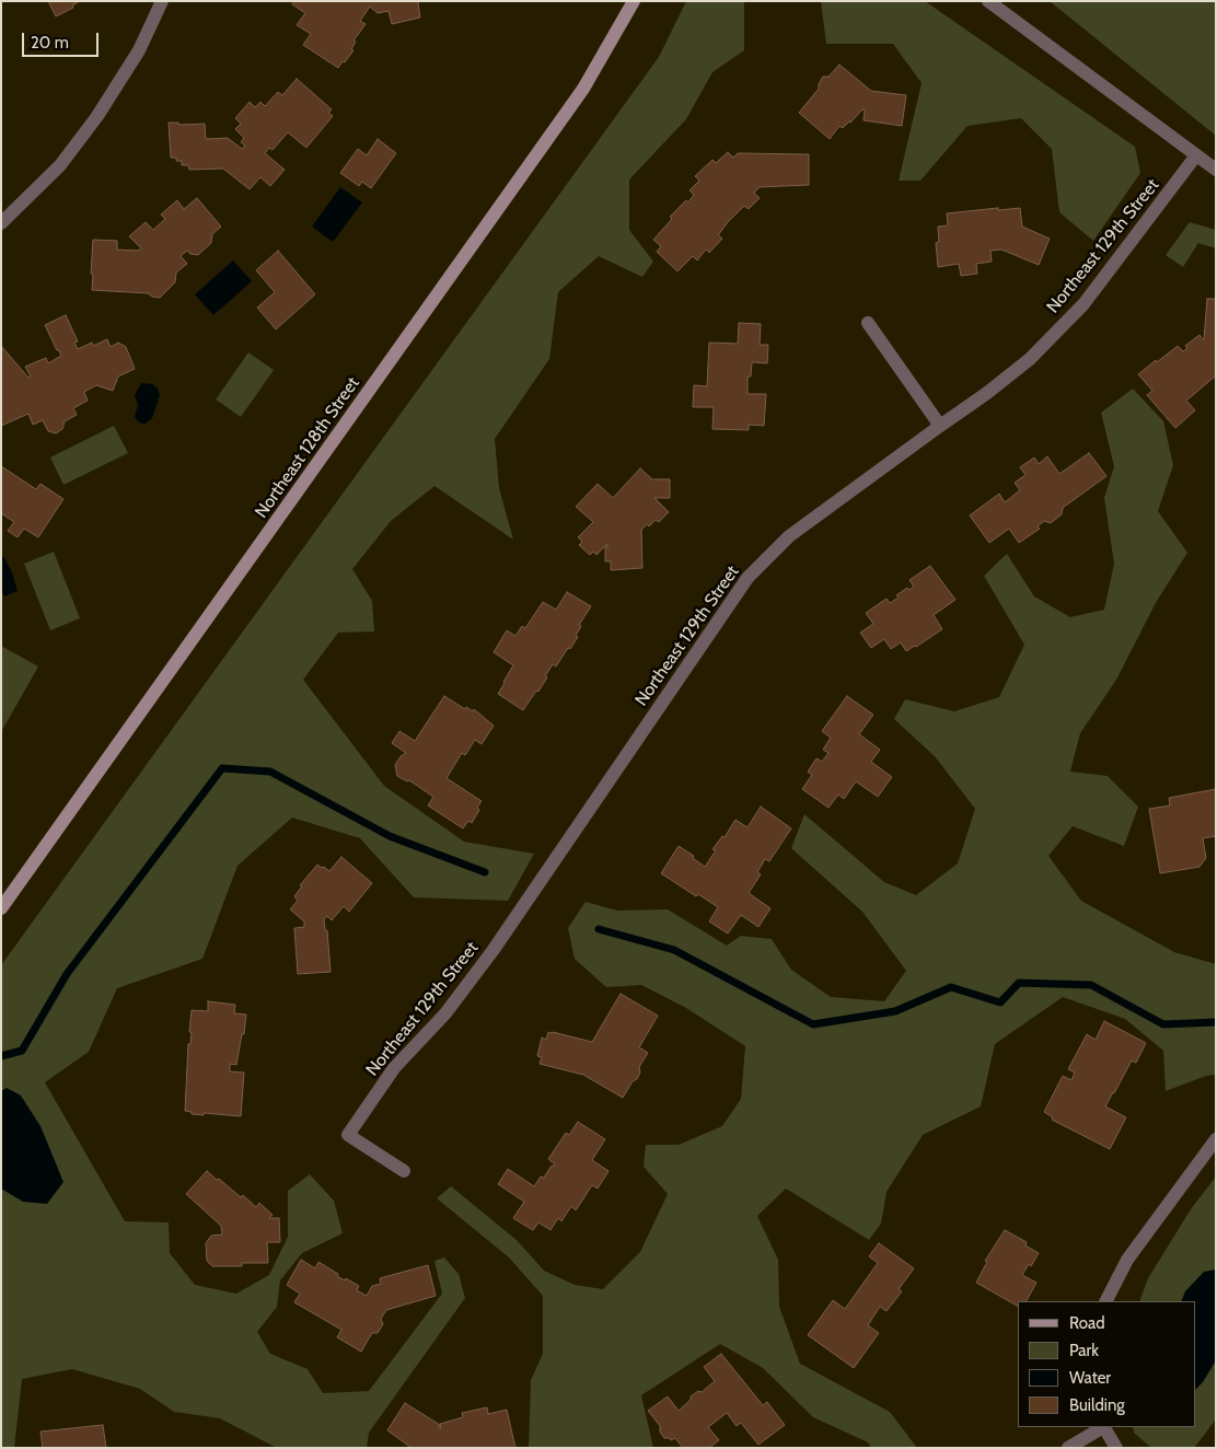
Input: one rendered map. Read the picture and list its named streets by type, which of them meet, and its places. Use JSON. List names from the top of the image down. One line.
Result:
{"streets":{"street":["Northeast 129th Street","Northeast 128th Street"]},"legend":["Road","Park","Water","Building"],"scale_bar":"20 m"}
